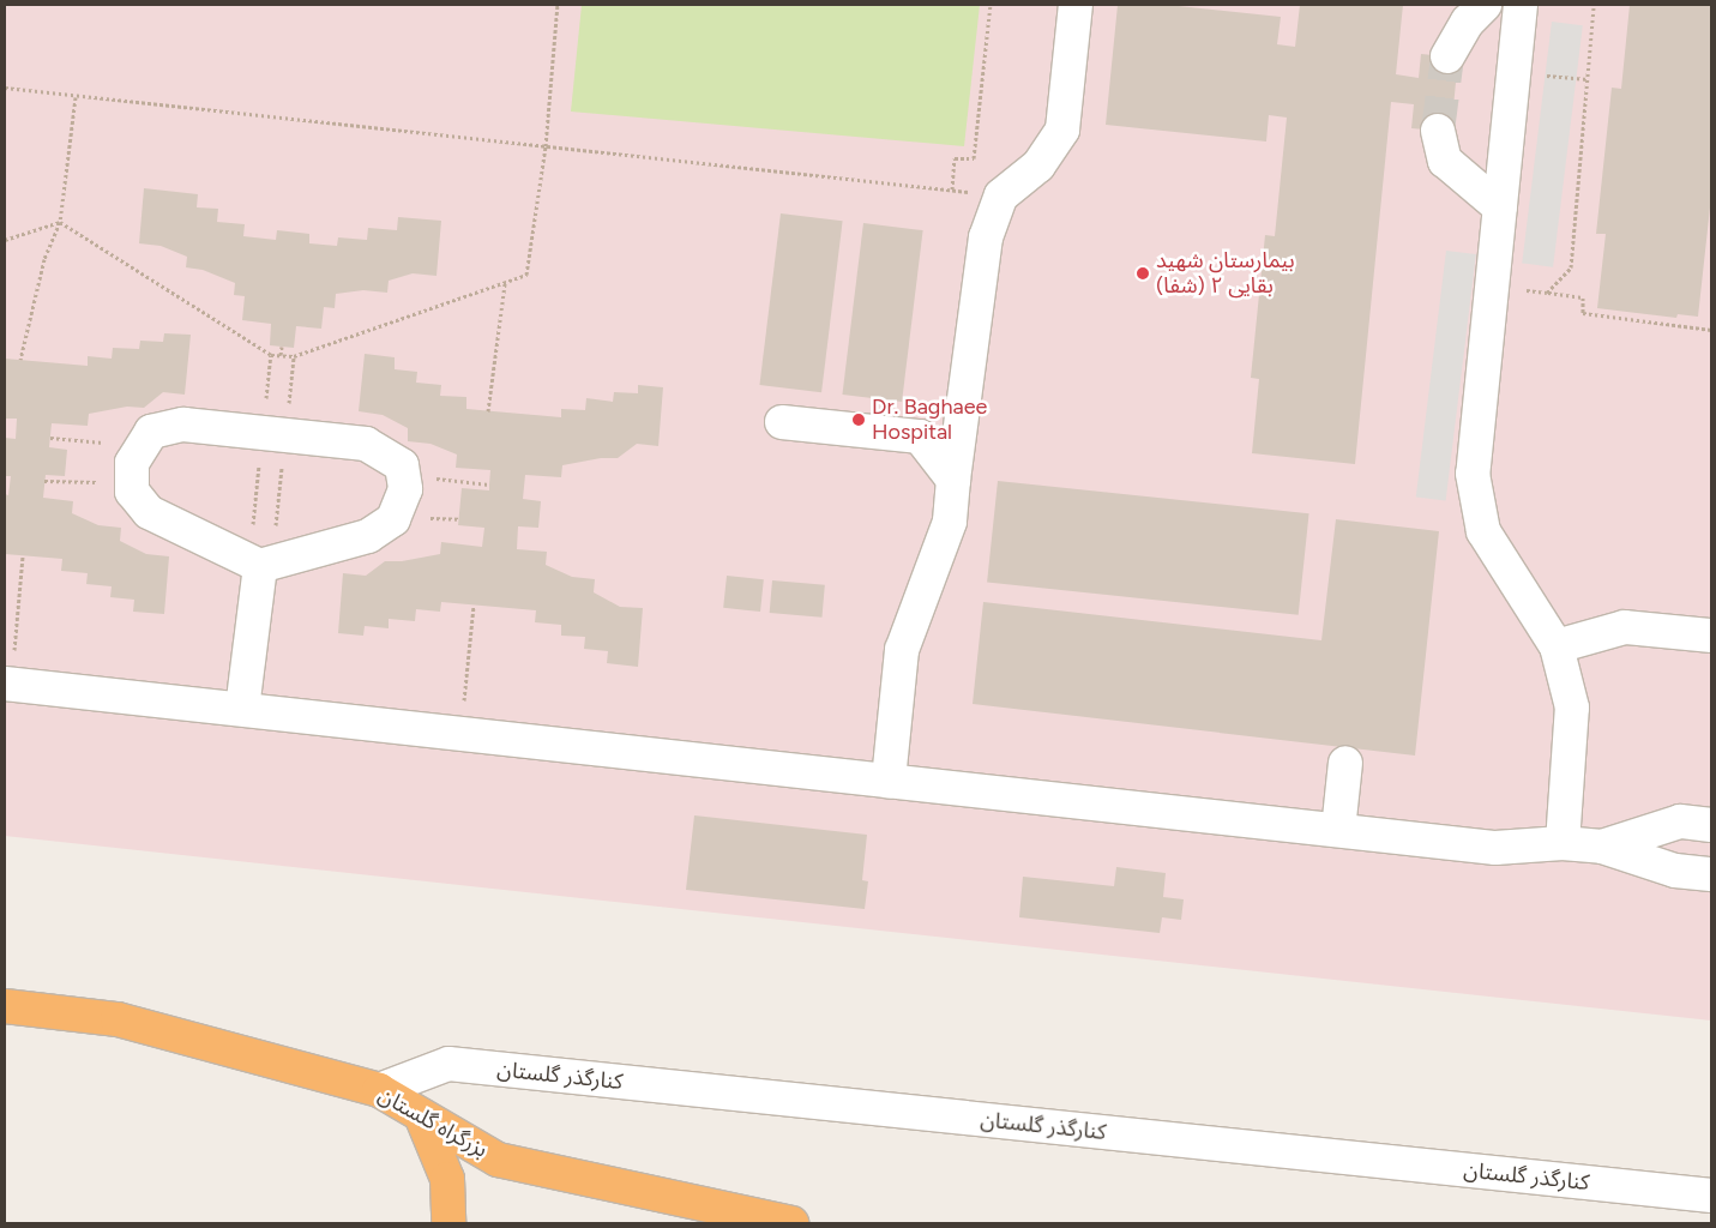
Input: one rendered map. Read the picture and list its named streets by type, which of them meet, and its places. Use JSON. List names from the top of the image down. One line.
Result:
{"streets":{"highway":["بزرگراه گلستان"],"street":["کنارگذر گلستان"]},"crossings":[["کنارگذر گلستان","بزرگراه گلستان"]],"places":["بیمارستان شهید بقایی ۲ (شفا)","Dr. Baghaee Hospital"]}
